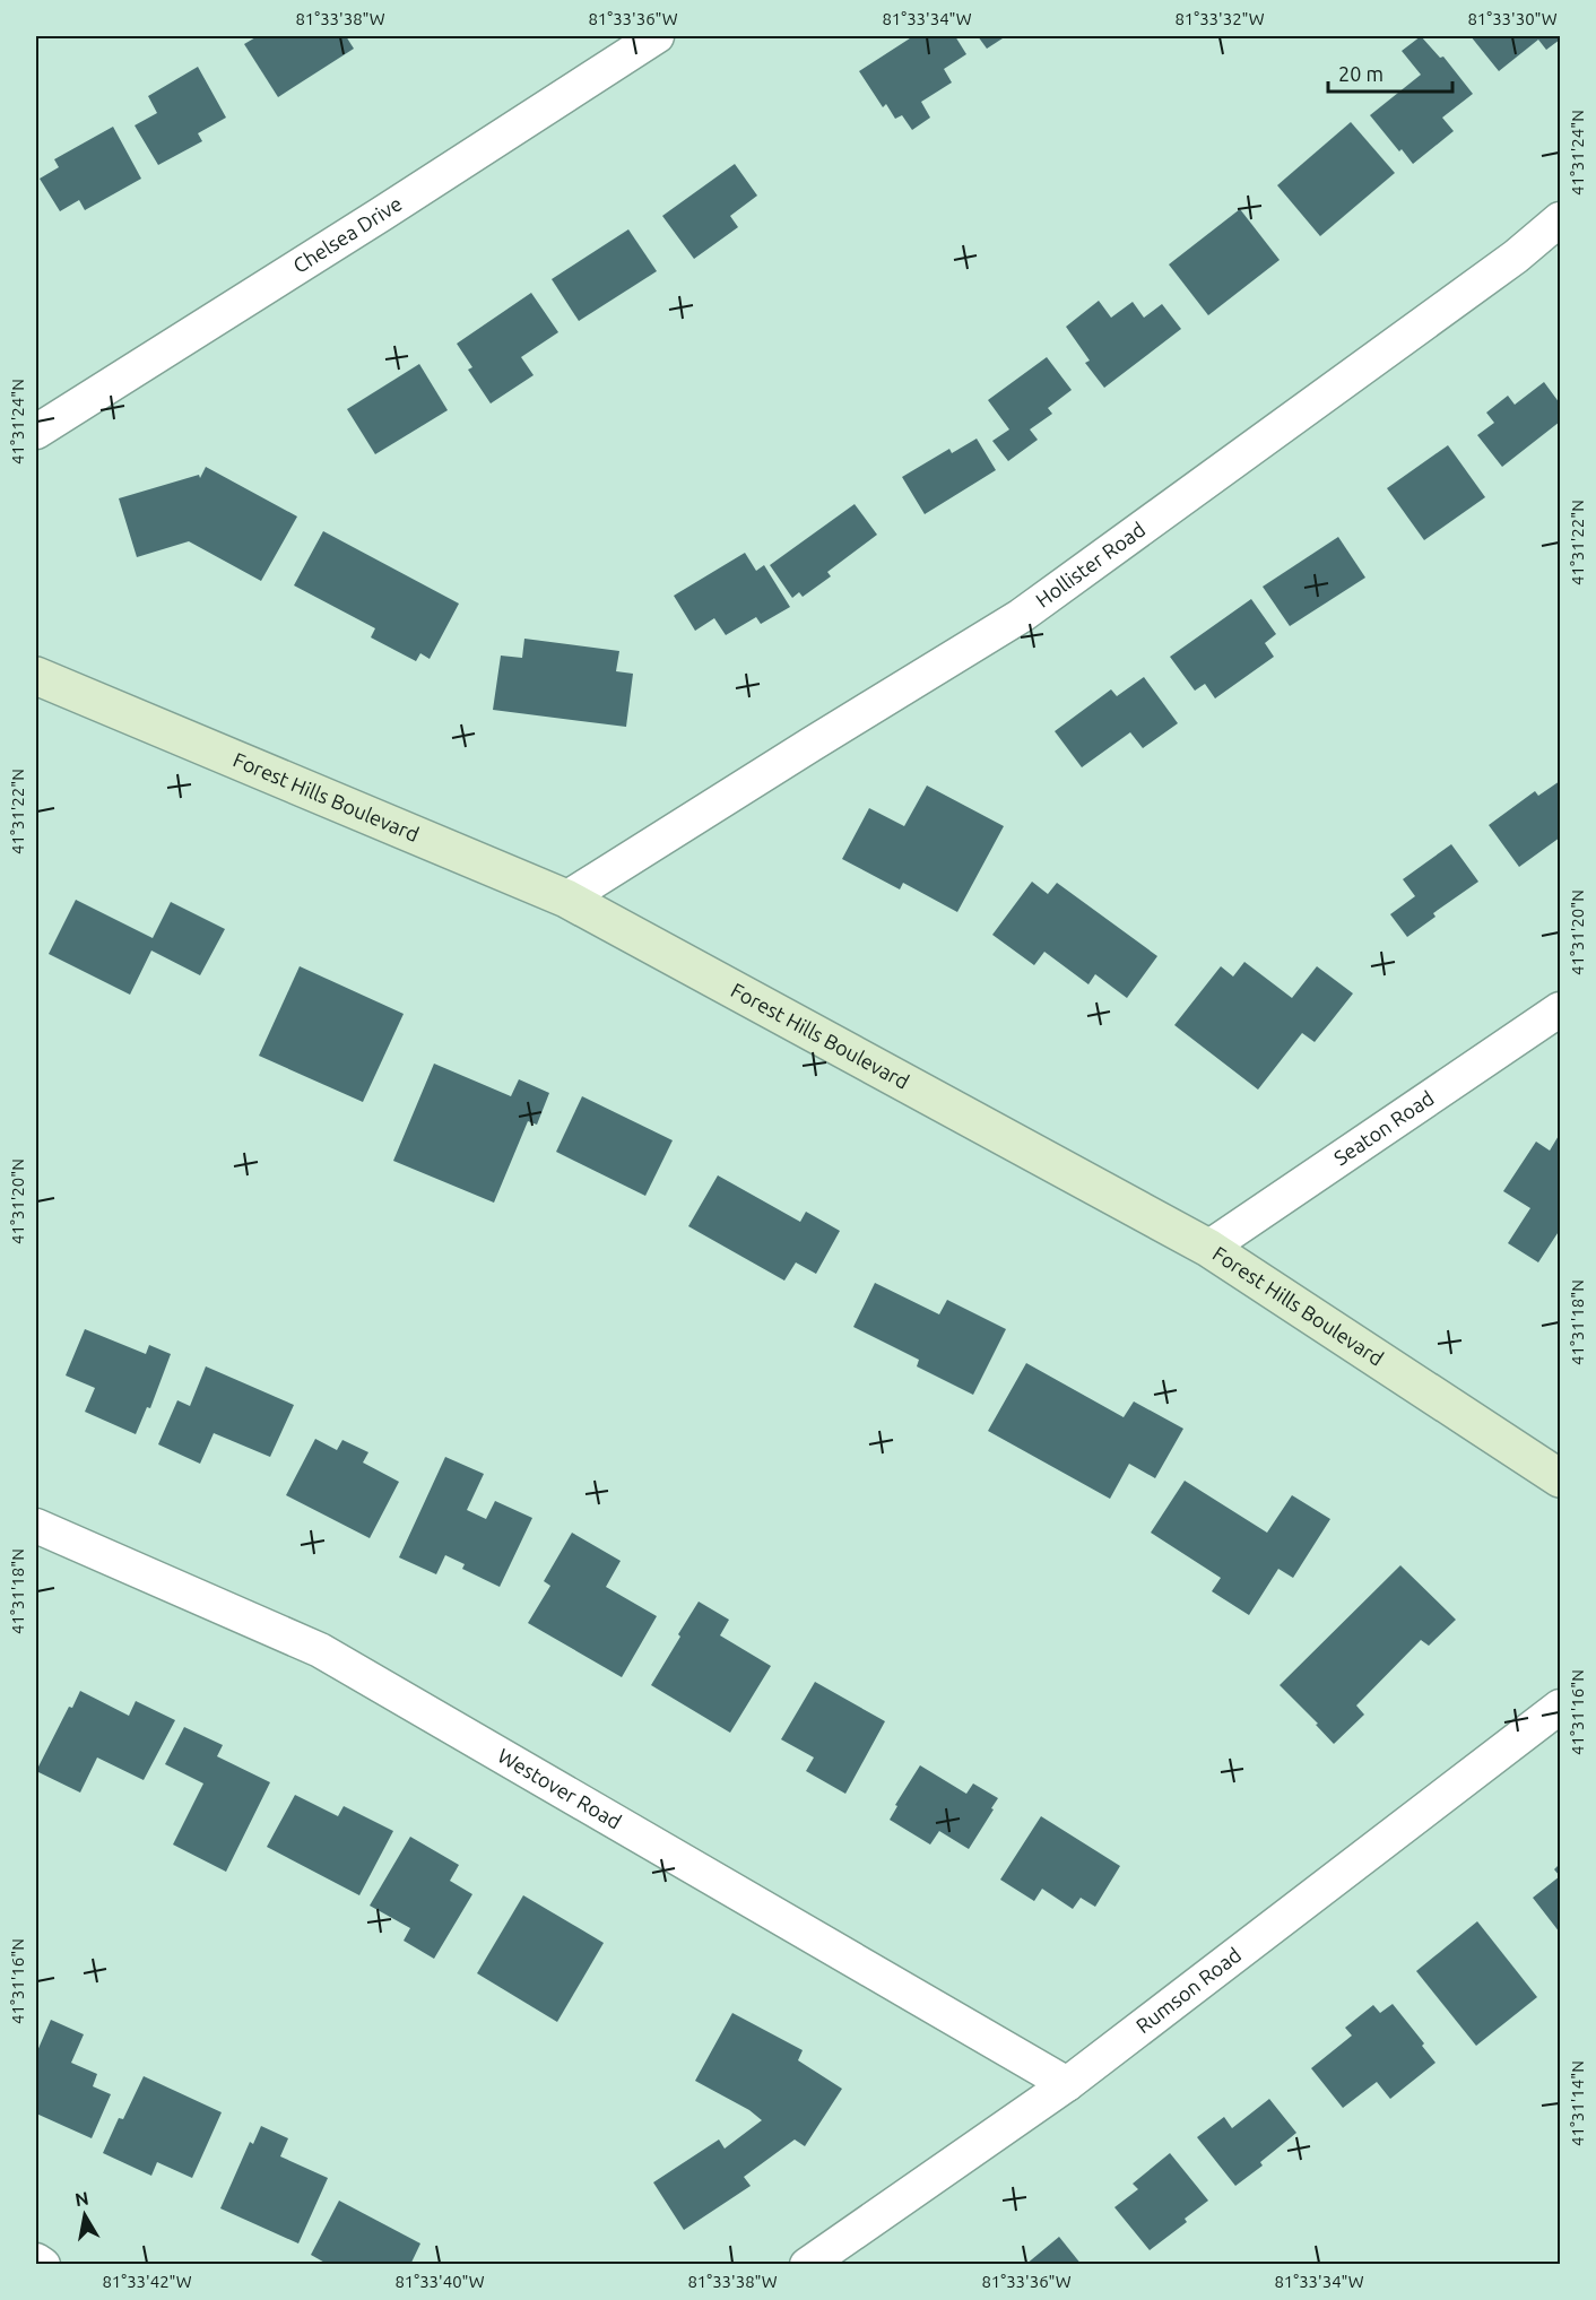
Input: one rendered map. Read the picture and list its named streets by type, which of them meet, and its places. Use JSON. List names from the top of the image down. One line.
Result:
{"streets":{"street":["Chelsea Drive","Hollister Road","Forest Hills Boulevard","Seaton Road","Westover Road","Rumson Road"]},"crossings":[["Hollister Road","Forest Hills Boulevard"],["Forest Hills Boulevard","Seaton Road"],["Westover Road","Rumson Road"]],"scale_bar":"20 m","north":"top","coordinates":["81°33'38\"W","81°33'36\"W","81°33'34\"W","81°33'32\"W","81°33'30\"W","41°31'24\"N","41°31'22\"N","41°31'20\"N","41°31'18\"N","41°31'16\"N","41°31'14\"N","81°33'42\"W","81°33'40\"W"]}
